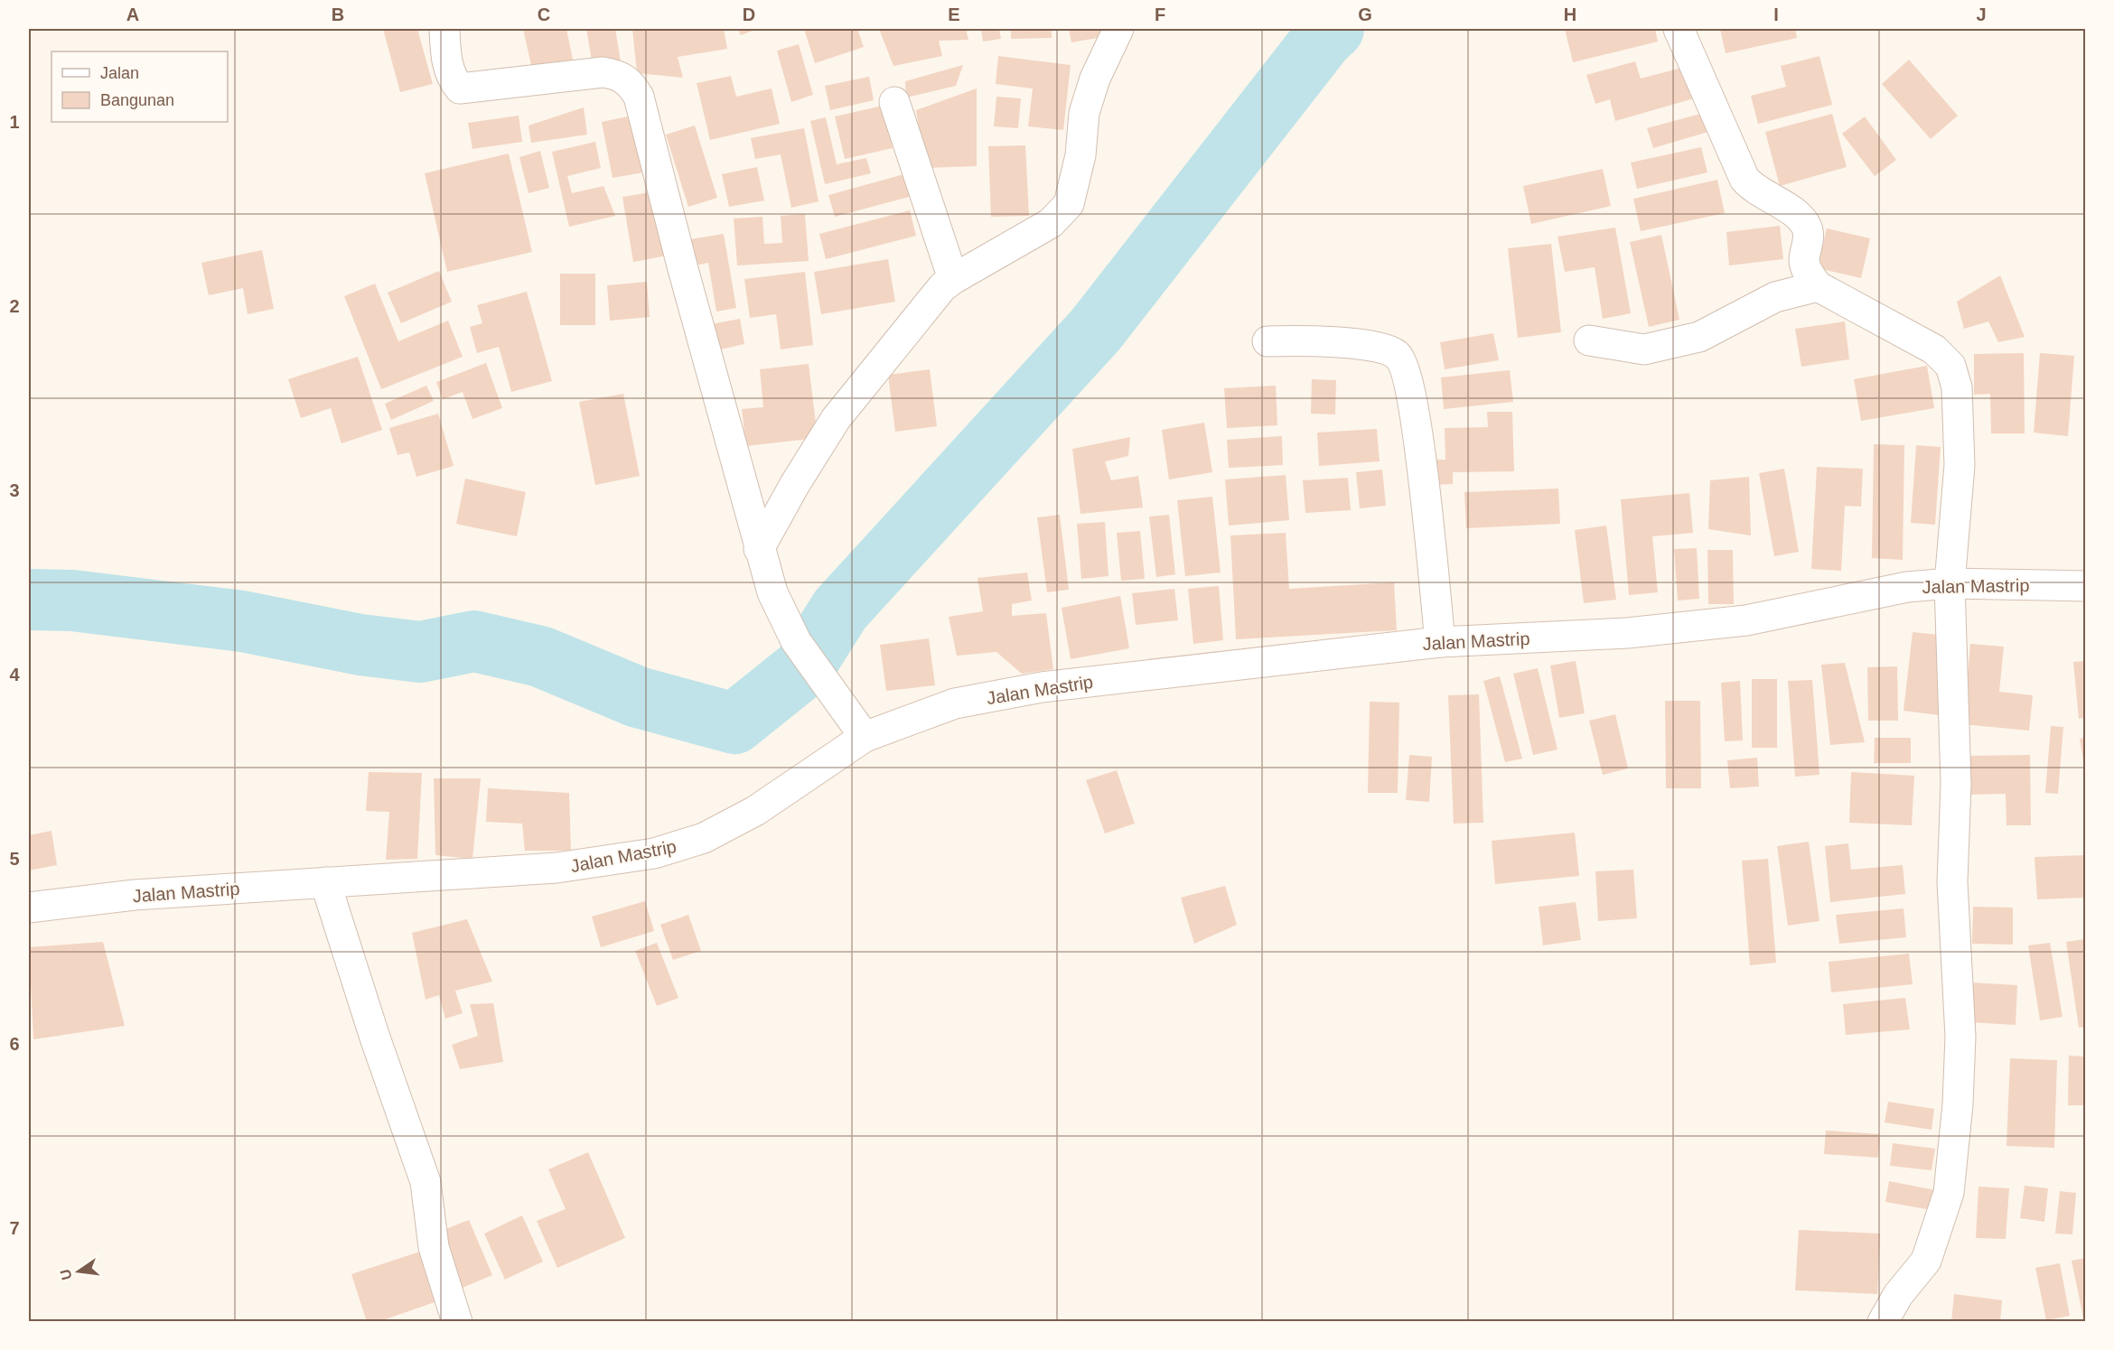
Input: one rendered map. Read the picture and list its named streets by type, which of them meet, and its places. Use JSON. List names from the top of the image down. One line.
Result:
{"streets":{"street":["Jalan Mastrip"]},"legend":["Jalan","Bangunan"],"north":"left","grid":{"columns":["A","B","C","D","E","F","G","H","I","J"],"rows":["1","2","3","4","5","6","7"]}}
